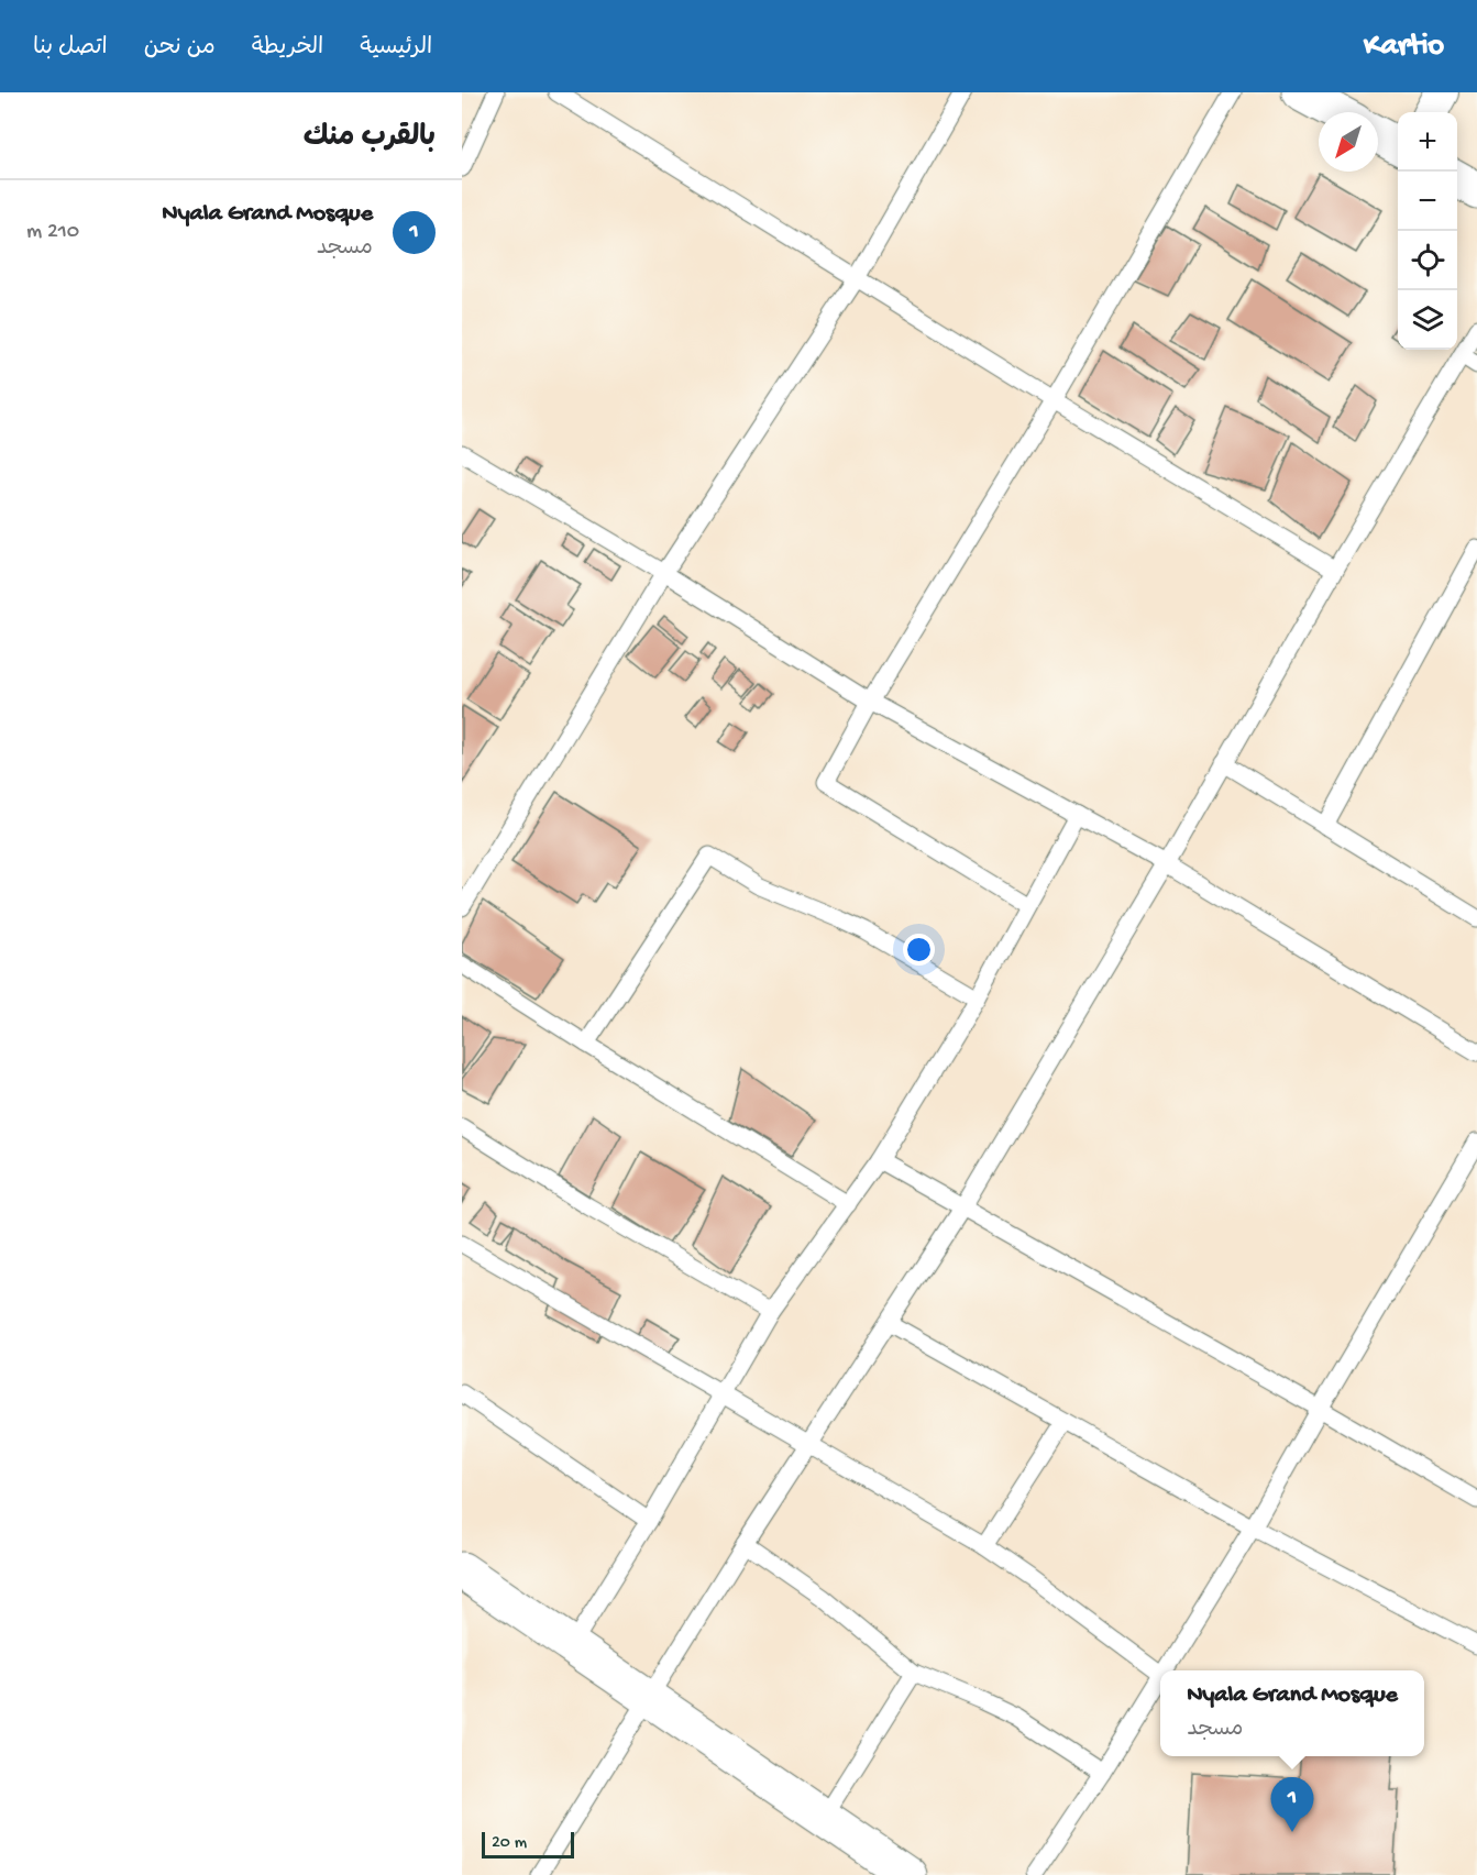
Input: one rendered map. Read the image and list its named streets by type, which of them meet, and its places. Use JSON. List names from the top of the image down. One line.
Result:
{"scale_bar":"20 m","north":"bottom left","page":{"header":"Kartio","nav":["الرئيسية","الخريطة","من نحن","اتصل بنا"],"heading":"بالقرب منك","map_buttons":["+","−"],"list":[{"mark":"1","name":"Nyala Grand Mosque","note":"مسجد","value":"210 m"}],"popup":["Nyala Grand Mosque","مسجد"],"pins":"1","scale":"20 m"}}
